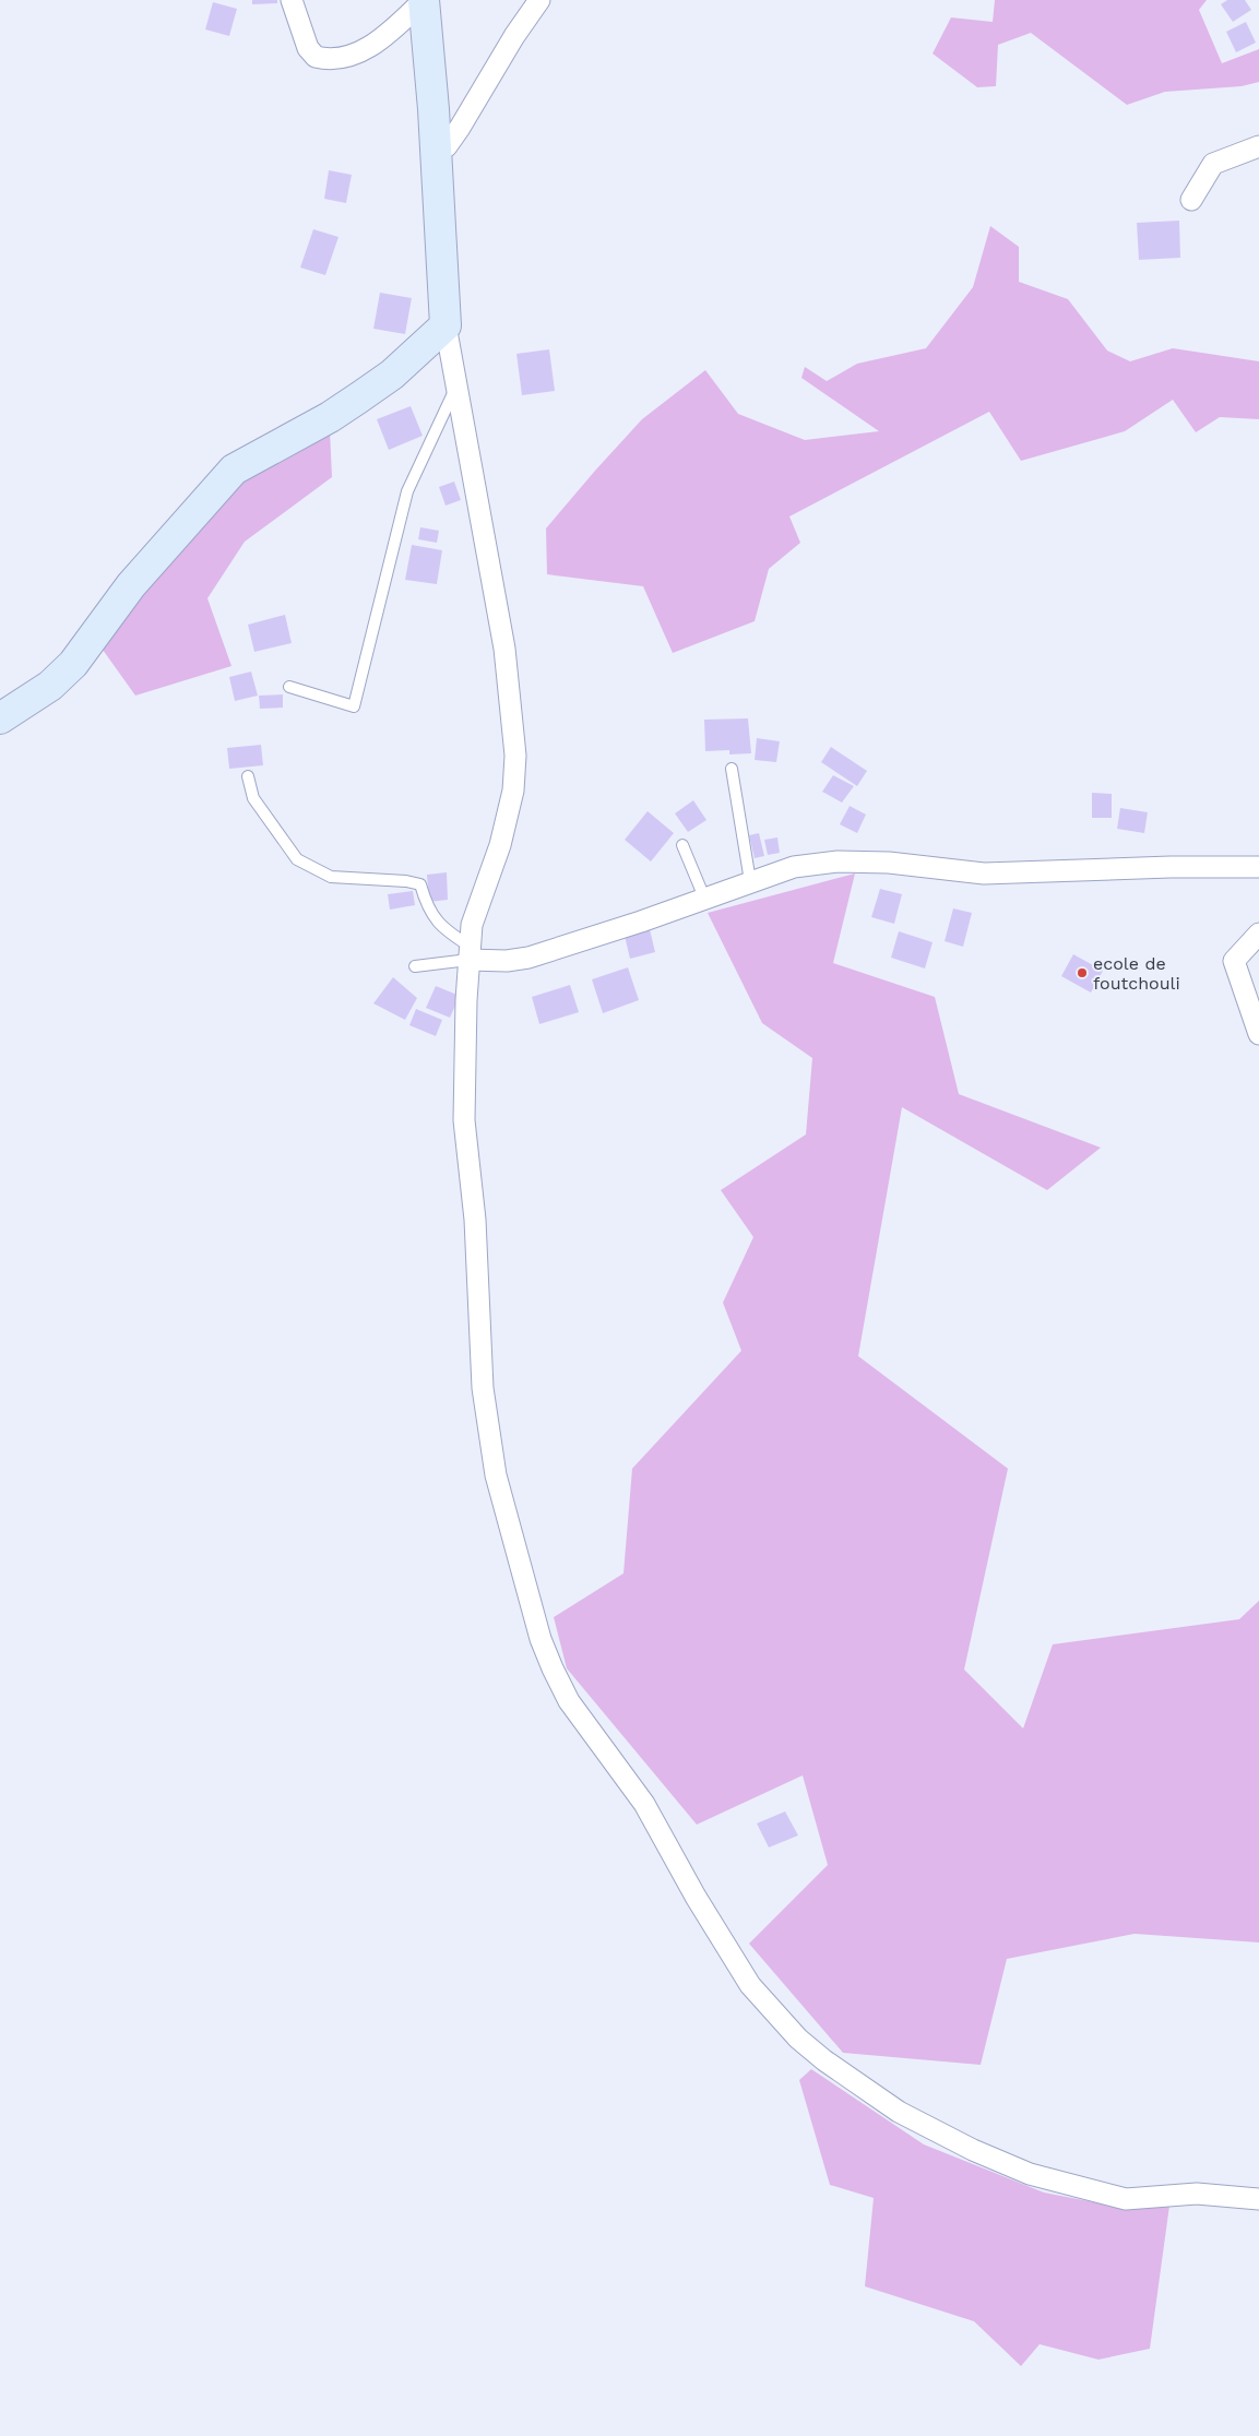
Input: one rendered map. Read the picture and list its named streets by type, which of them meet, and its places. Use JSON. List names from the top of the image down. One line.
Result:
{"places":["ecole de foutchouli"]}
